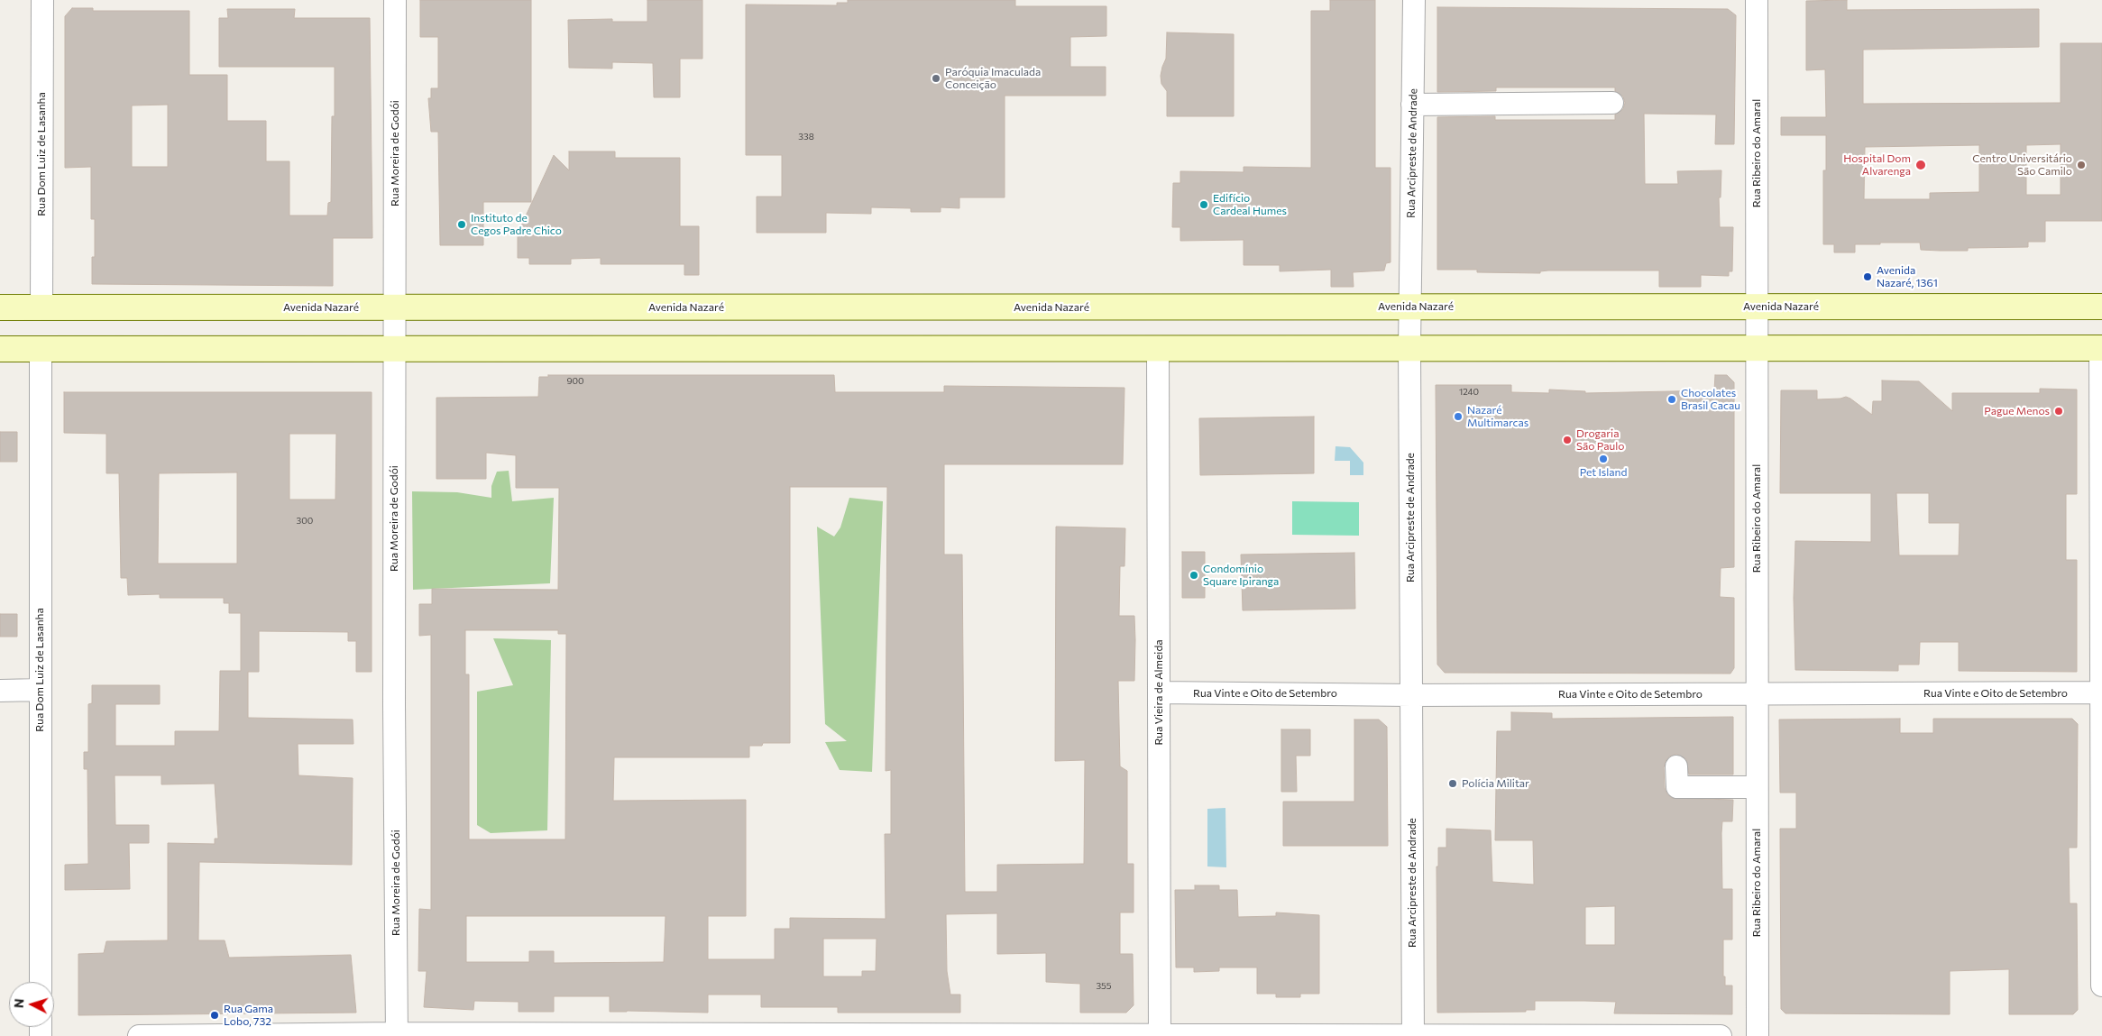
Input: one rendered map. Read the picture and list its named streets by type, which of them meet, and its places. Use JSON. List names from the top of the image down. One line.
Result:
{"streets":{"main road":["Avenida Nazaré"],"street":["Rua Moreira de Godói","Rua Arcipreste de Andrade","Rua Ribeiro do Amaral","Rua Dom Luiz de Lasanha","Rua Vieira de Almeida","Rua Vinte e Oito de Setembro"]},"crossings":[["Rua Moreira de Godói","Avenida Nazaré"],["Rua Arcipreste de Andrade","Avenida Nazaré"],["Rua Arcipreste de Andrade","Rua Vinte e Oito de Setembro"],["Rua Ribeiro do Amaral","Avenida Nazaré"],["Rua Ribeiro do Amaral","Rua Vinte e Oito de Setembro"],["Rua Dom Luiz de Lasanha","Avenida Nazaré"],["Rua Vieira de Almeida","Rua Vinte e Oito de Setembro"]],"places":["Paróquia Imaculada Conceição","Hospital Dom Alvarenga","Centro Universitário São Camilo","Edifício Cardeal Humes","Instituto de Cegos Padre Chico","Avenida Nazaré, 1361","Chocolates Brasil Cacau","Pague Menos","Nazaré Multimarcas","Drogaria São Paulo","Pet Island","Condomínio Square Ipiranga","Polícia Militar","Rua Gama Lobo, 732"],"house_numbers":["338","900","1240","300","355"],"north":"left"}
